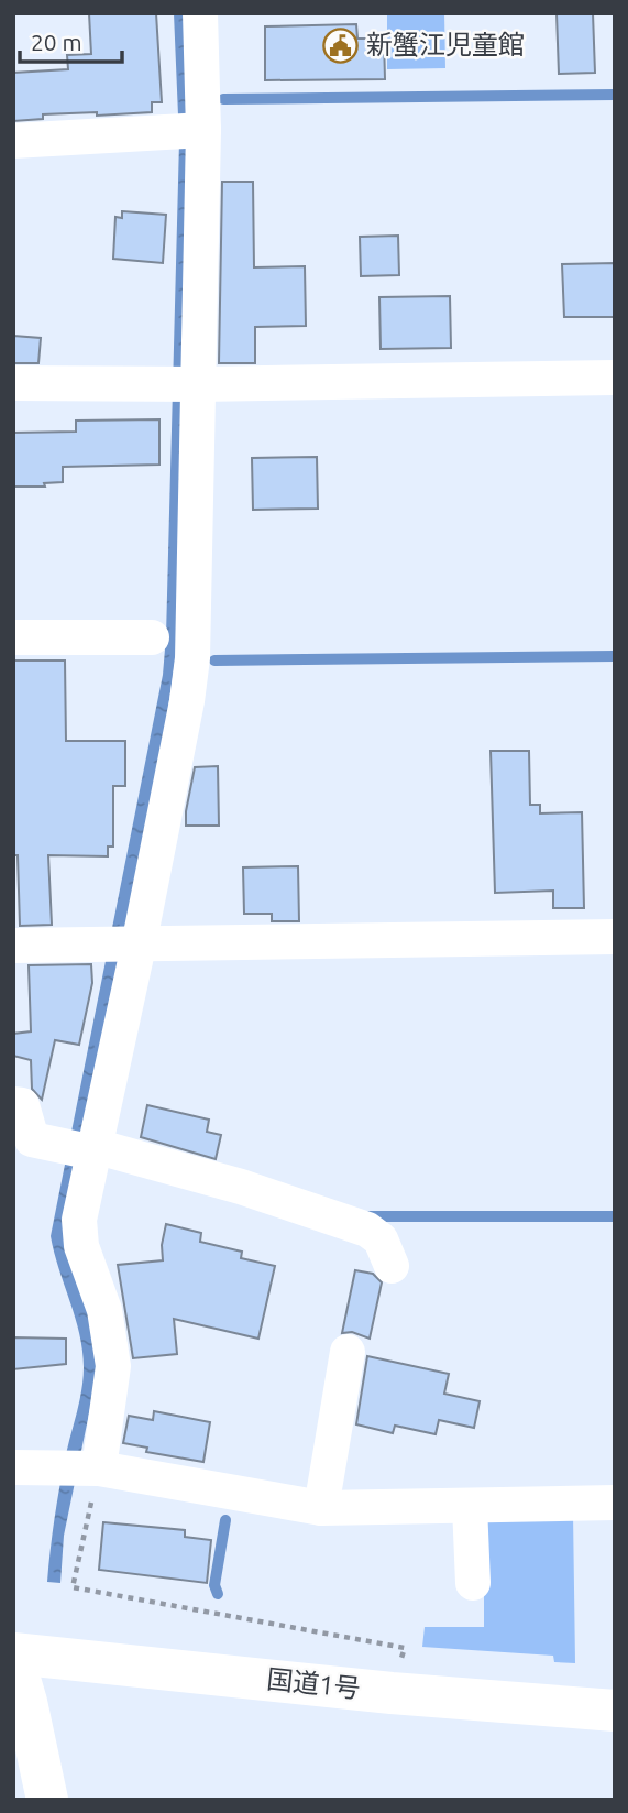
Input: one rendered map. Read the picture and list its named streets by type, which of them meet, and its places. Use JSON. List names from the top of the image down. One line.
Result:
{"streets":{"main road":["国道1号"]},"places":{"public building":["新蟹江児童館"]},"scale_bar":"20 m"}
